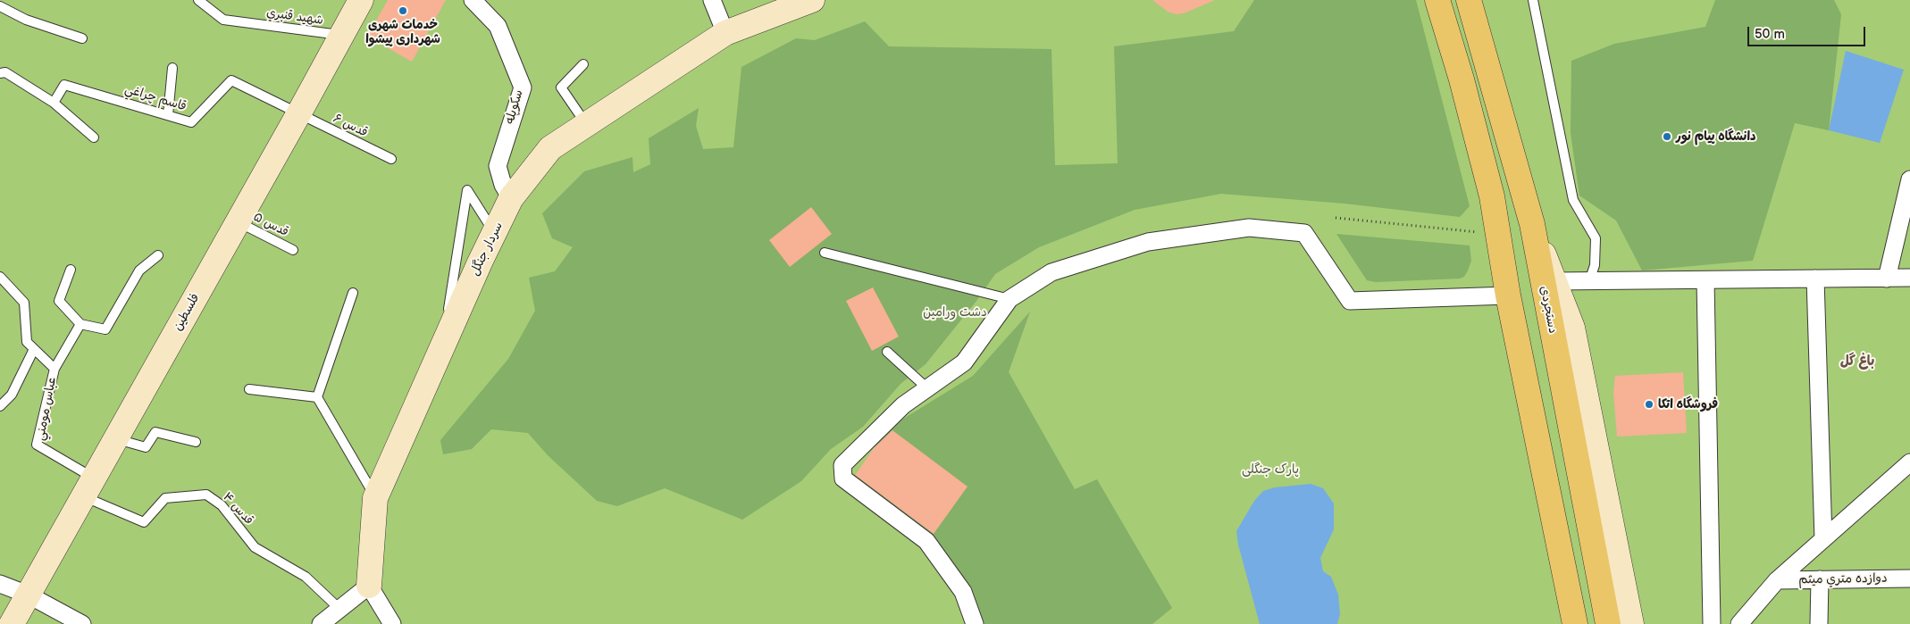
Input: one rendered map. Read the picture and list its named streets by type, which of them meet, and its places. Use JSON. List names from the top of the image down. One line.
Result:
{"streets":{"main road":["دستجردی"],"street":["سکوپله","سردار جنگل","فلسطین","دوازده متري میثم"],"lane":["شهيد قنبري","قاسم چراغي","قدس ۶","قدس ۵","عباس مومني","قدس ۴"]},"crossings":[["شهيد قنبري","فلسطین"],["قاسم چراغي","قدس ۶"],["قاسم چراغي","فلسطین"],["سکوپله","سردار جنگل"],["قدس ۶","فلسطین"],["قدس ۵","فلسطین"],["فلسطین","عباس مومني"],["فلسطین","قدس ۴"],["عباس مومني","قدس ۴"]],"districts":["باغ گل"],"parks":["دشت ورامین","پارک جنگلی"],"places":["خدمات شهری شهرداری پیشوا","دانشگاه پیام نور","فروشگاه اتکا"],"scale_bar":"50 m"}
